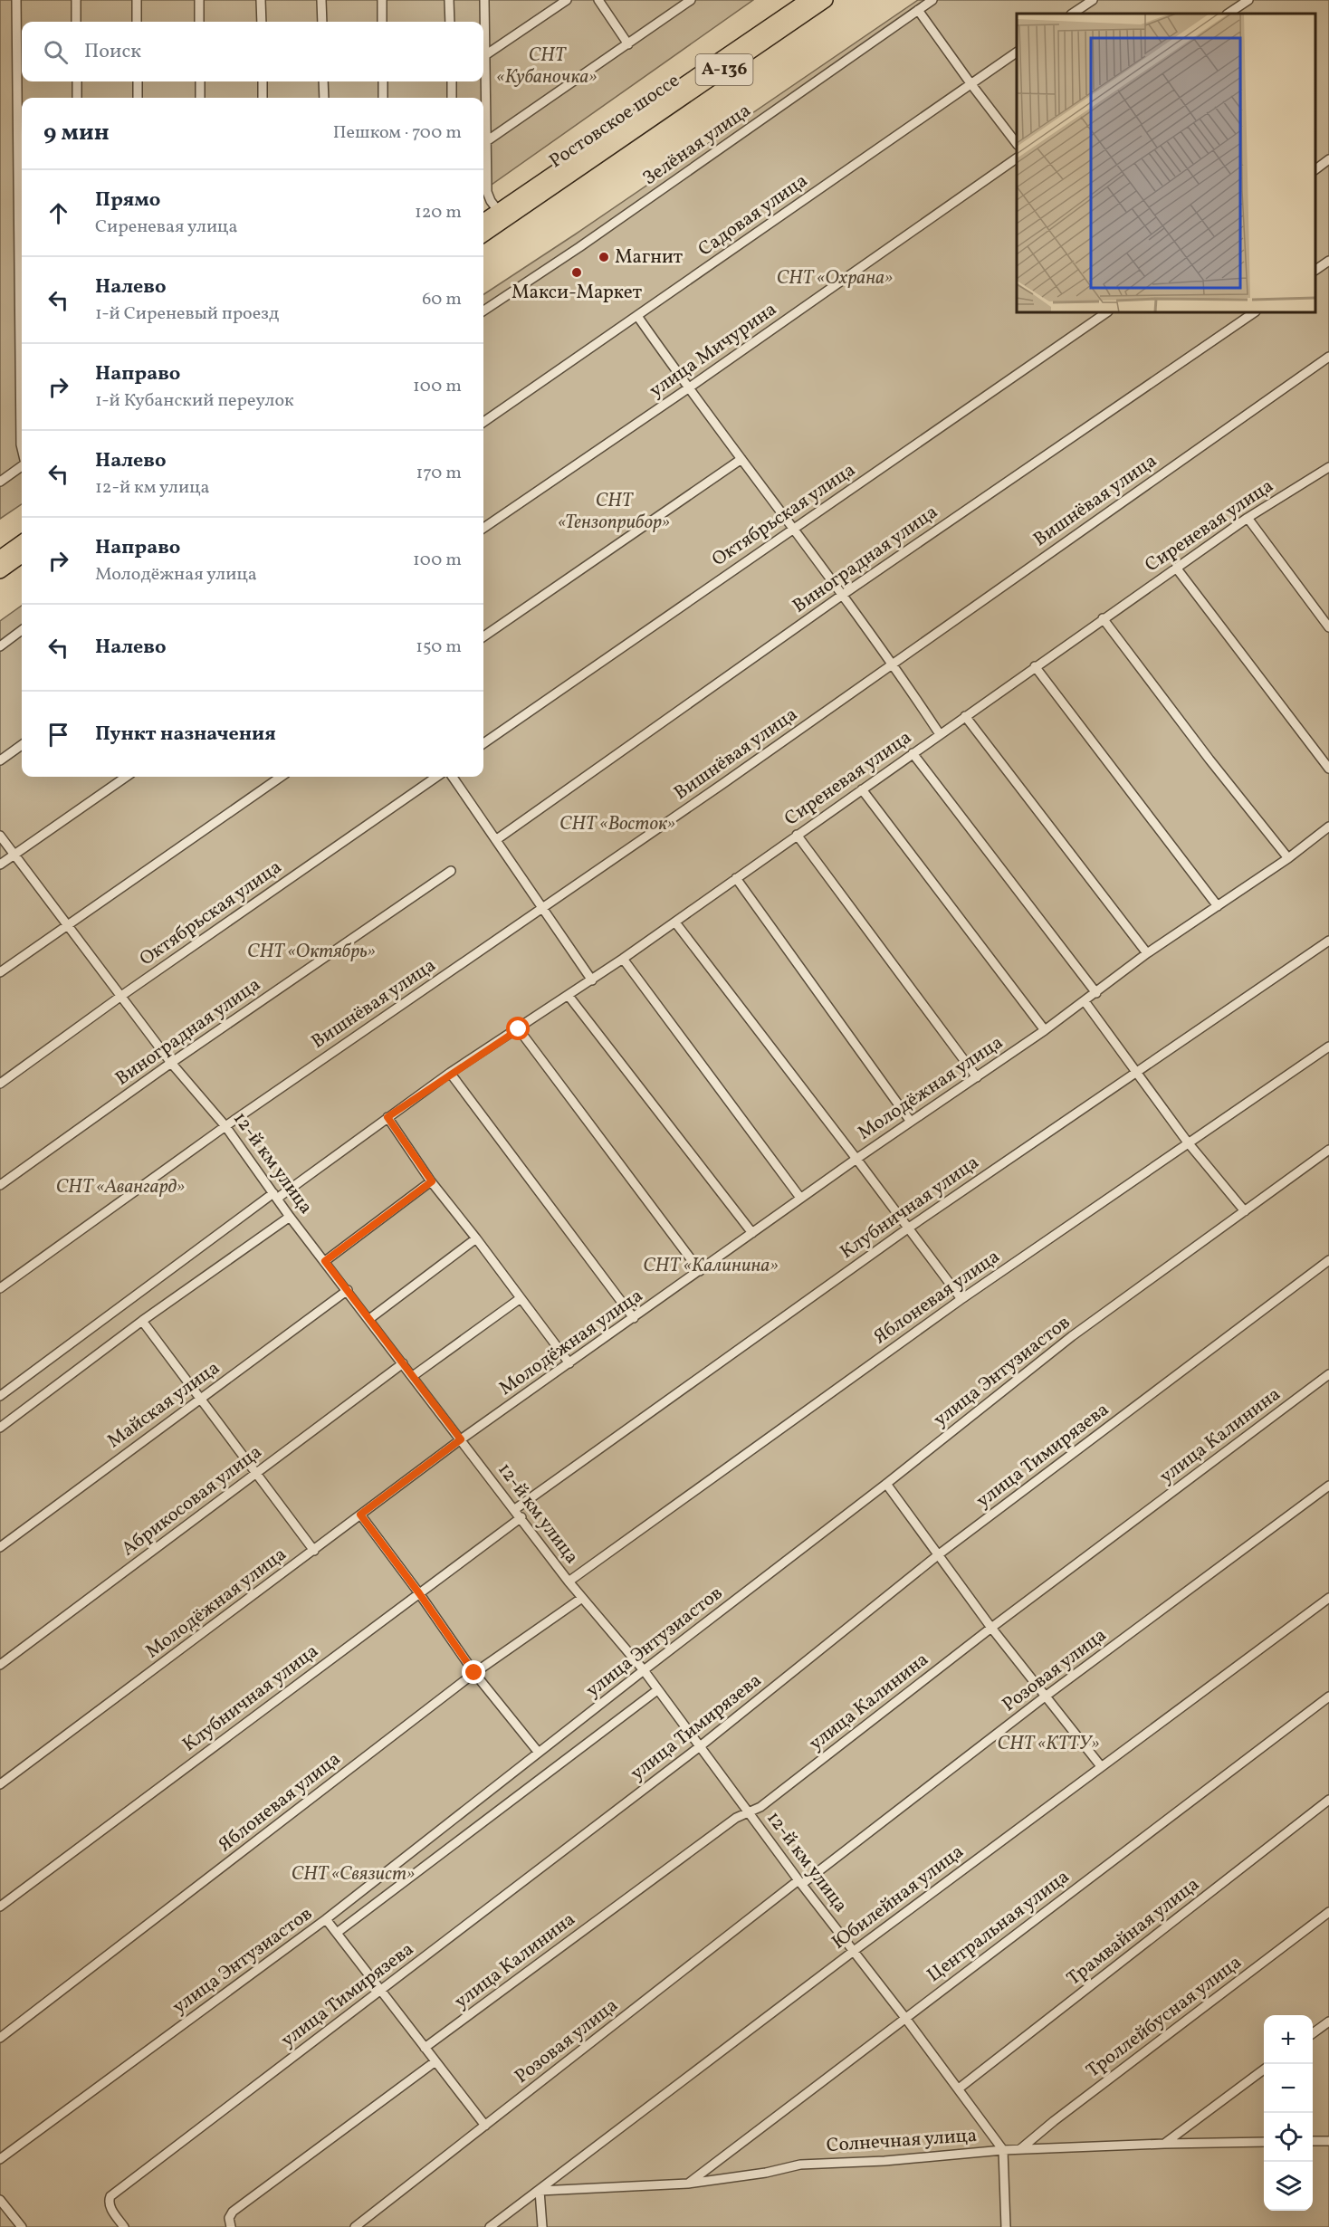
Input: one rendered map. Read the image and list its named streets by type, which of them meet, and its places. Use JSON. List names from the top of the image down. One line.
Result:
{"streets":{"highway":["А-136","Ростовское шоссе"],"street":["Зелёная улица","Садовая улица","улица Мичурина","Вишнёвая улица","Октябрьская улица","Сиреневая улица","Виноградная улица","Молодёжная улица","12-й км улица","Клубничная улица","Яблоневая улица","улица Энтузиастов","Майская улица","улица Калинина","улица Тимирязева","Абрикосовая улица","Розовая улица","Юбилейная улица","Центральная улица","Трамвайная улица","Троллейбусная улица","Солнечная улица"]},"crossings":[["Вишнёвая улица","12-й км улица"],["Октябрьская улица","12-й км улица"],["Сиреневая улица","12-й км улица"],["Виноградная улица","12-й км улица"],["Молодёжная улица","12-й км улица"],["12-й км улица","Клубничная улица"],["12-й км улица","Яблоневая улица"],["12-й км улица","улица Энтузиастов"],["12-й км улица","Майская улица"],["12-й км улица","улица Калинина"],["12-й км улица","улица Тимирязева"],["12-й км улица","Абрикосовая улица"],["12-й км улица","Розовая улица"],["12-й км улица","Юбилейная улица"],["12-й км улица","Центральная улица"],["12-й км улица","Трамвайная улица"],["12-й км улица","Солнечная улица"],["Юбилейная улица","Солнечная улица"],["Центральная улица","Солнечная улица"],["Троллейбусная улица","Солнечная улица"]],"parks":["СНТ «Кубаночка»","СНТ «Охрана»","СНТ «Тензоприбор»","СНТ «Восток»","СНТ «Октябрь»","СНТ «Авангард»","СНТ «Калинина»","СНТ «КТТУ»","СНТ «Связист»"],"places":["Магнит","Макси-Маркет"],"page":{"search":"Поиск","heading":["9 мин","Пешком · 700 m"],"list":[["Прямо","Сиреневая улица","120 m"],["Налево","1-й Сиреневый проезд","60 m"],["Направо","1-й Кубанский переулок","100 m"],["Налево","12-й км улица","170 m"],["Направо","Молодёжная улица","100 m"],["Налево","150 m"],"Пункт назначения"],"map_buttons":["+","−"]}}
